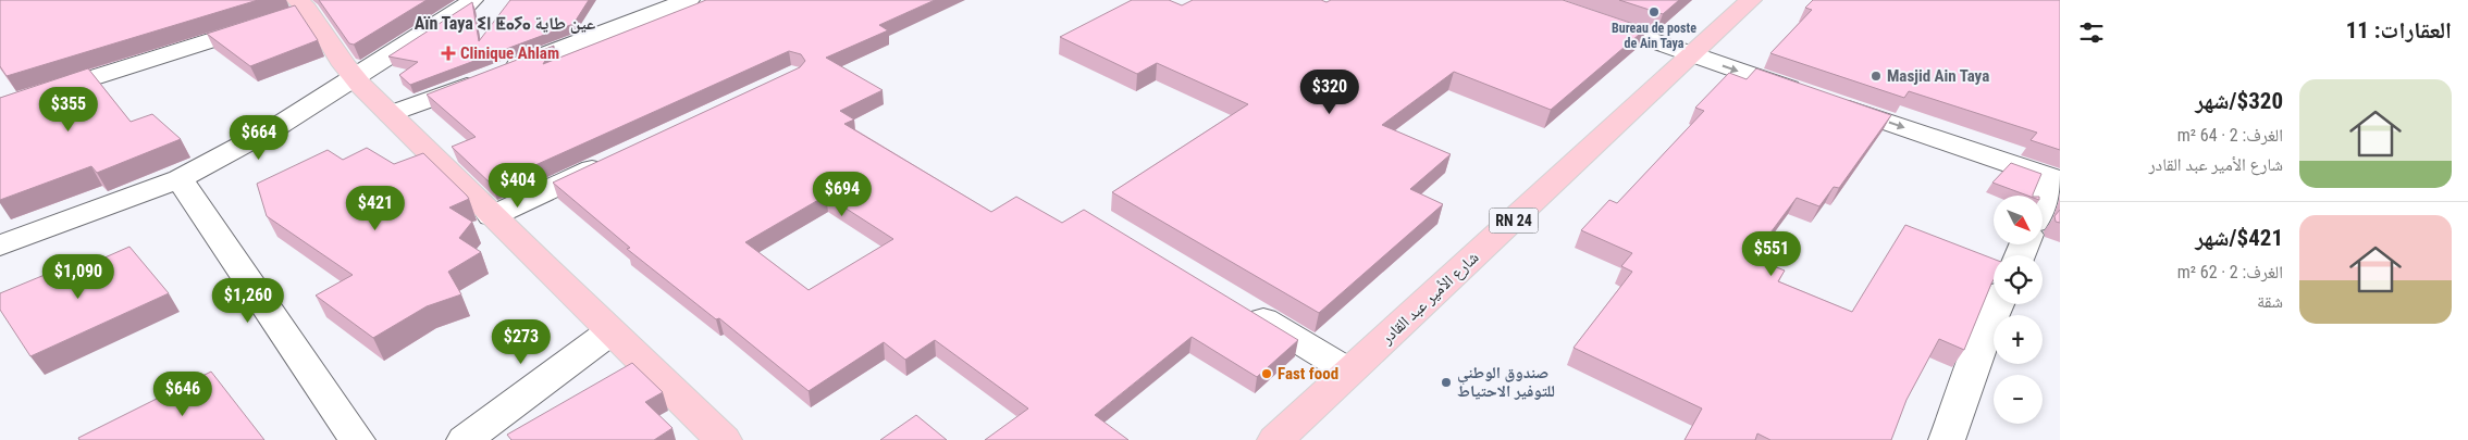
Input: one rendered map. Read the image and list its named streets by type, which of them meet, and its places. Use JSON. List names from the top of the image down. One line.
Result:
{"streets":{"main road":["RN 24","شارع الأمير عبد القادر"]},"districts":["Aïn Taya ⵉⵏ ⵟⴰⵢⴰ عين طاية"],"places":{"other":["Bureau de poste de Ain Taya","Masjid Ain Taya","Fast food","صندوق الوطني للتوفير الاحتياط"],"health":["Clinique Ahlam"]},"north":"bottom right","page":{"heading":"العقارات: 11","list":[{"name":"$320/شهر","note":"الغرف: 2 · 64 m² · شارع الأمير عبد القادر"},{"name":"$421/شهر","note":"الغرف: 2 · 62 m² · شقة"}],"price":["$320","$355","$664","$404","$694","$421","$551","$1,090","$1,260","$273","$646"],"map_buttons":["+","−"]}}
